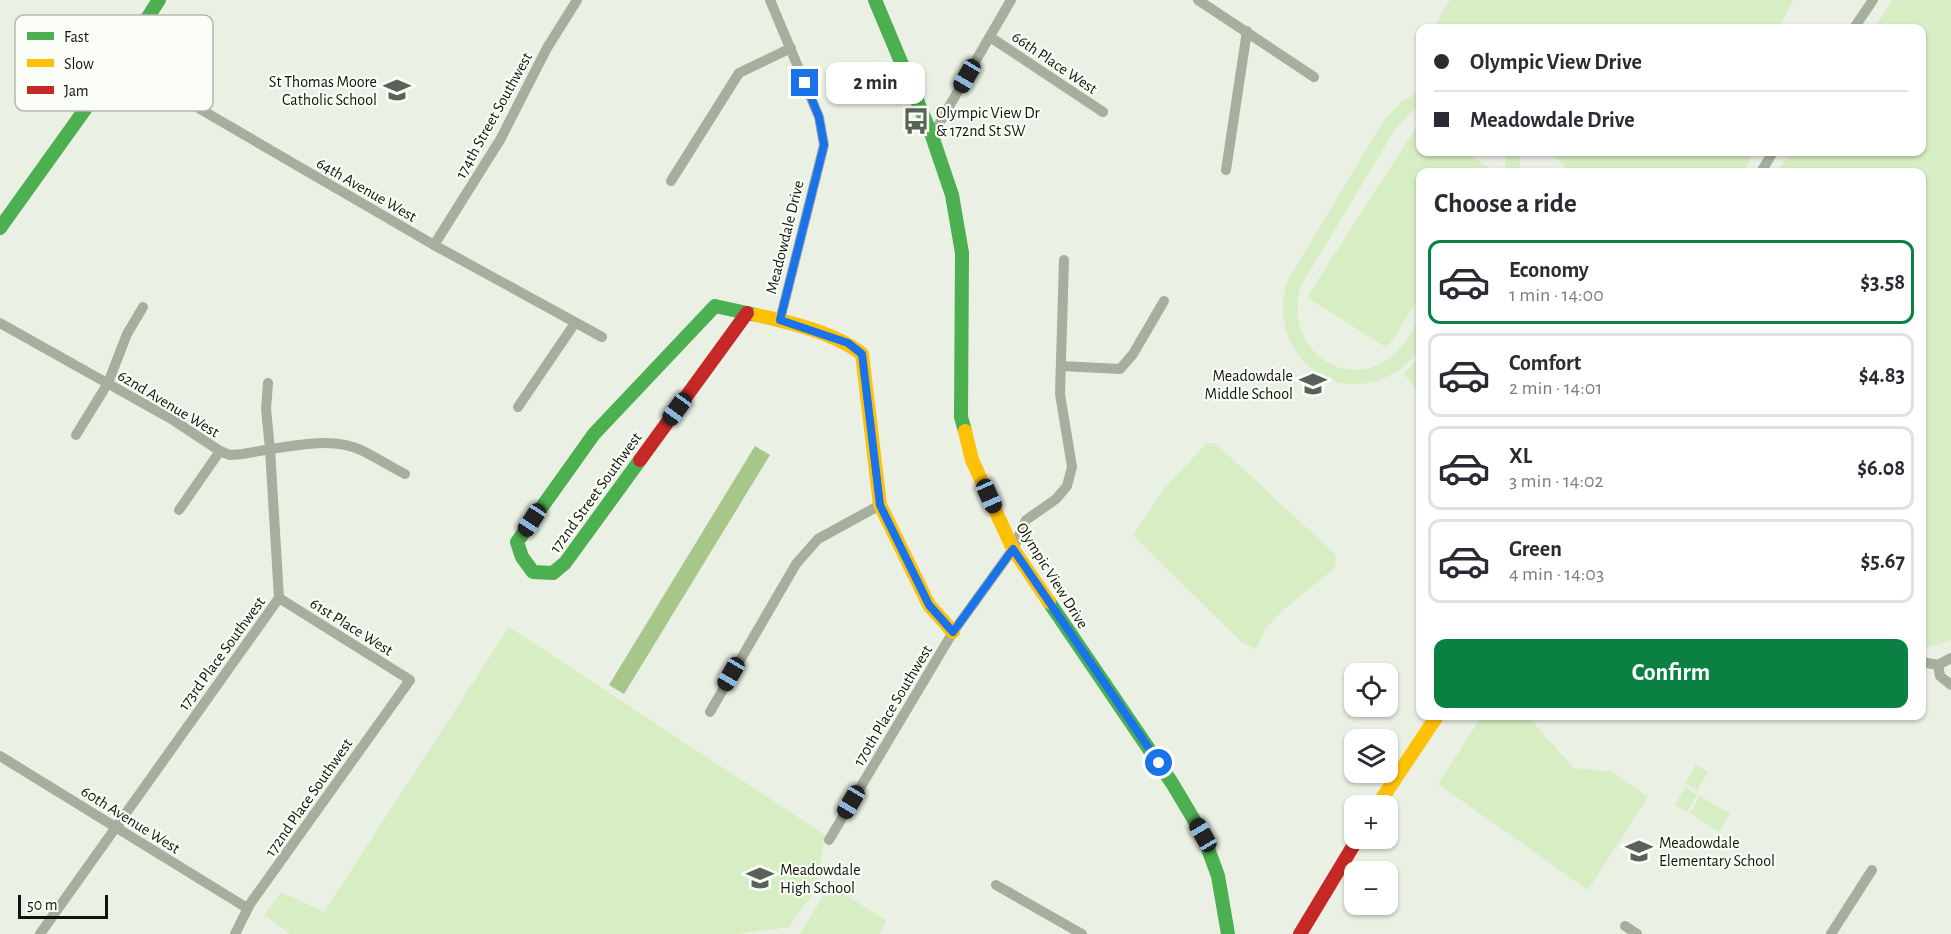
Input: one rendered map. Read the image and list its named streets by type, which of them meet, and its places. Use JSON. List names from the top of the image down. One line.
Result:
{"streets":{"street":["66th Place West","174th Street Southwest","64th Avenue West","Meadowdale Drive","62nd Avenue West","172nd Street Southwest","Olympic View Drive","61st Place West","173rd Place Southwest","170th Place Southwest","172nd Place Southwest","60th Avenue West"]},"crossings":[["174th Street Southwest","64th Avenue West"],["Meadowdale Drive","172nd Street Southwest"],["Meadowdale Drive","170th Place Southwest"],["62nd Avenue West","173rd Place Southwest"],["Olympic View Drive","170th Place Southwest"],["61st Place West","173rd Place Southwest"],["61st Place West","172nd Place Southwest"],["173rd Place Southwest","60th Avenue West"],["172nd Place Southwest","60th Avenue West"]],"places":{"school or university":["St Thomas Moore Catholic School","Meadowdale Middle School","Meadowdale Elementary School","Meadowdale High School"],"bus stop":["Olympic View Dr & 172nd St SW"]},"legend":["Fast","Slow","Jam"],"scale_bar":"50 m","page":{"banner":["Olympic View Drive","Meadowdale Drive"],"bubble":"2 min","heading":"Choose a ride","list":[{"name":"Economy","note":"1 min · 14:00","value":"$3.58"},{"name":"Comfort","note":"2 min · 14:01","value":"$4.83"},{"name":"XL","note":"3 min · 14:02","value":"$6.08"},{"name":"Green","note":"4 min · 14:03","value":"$5.67"}],"buttons":"Confirm","map_buttons":["+","−"],"scale":"50 m"}}
